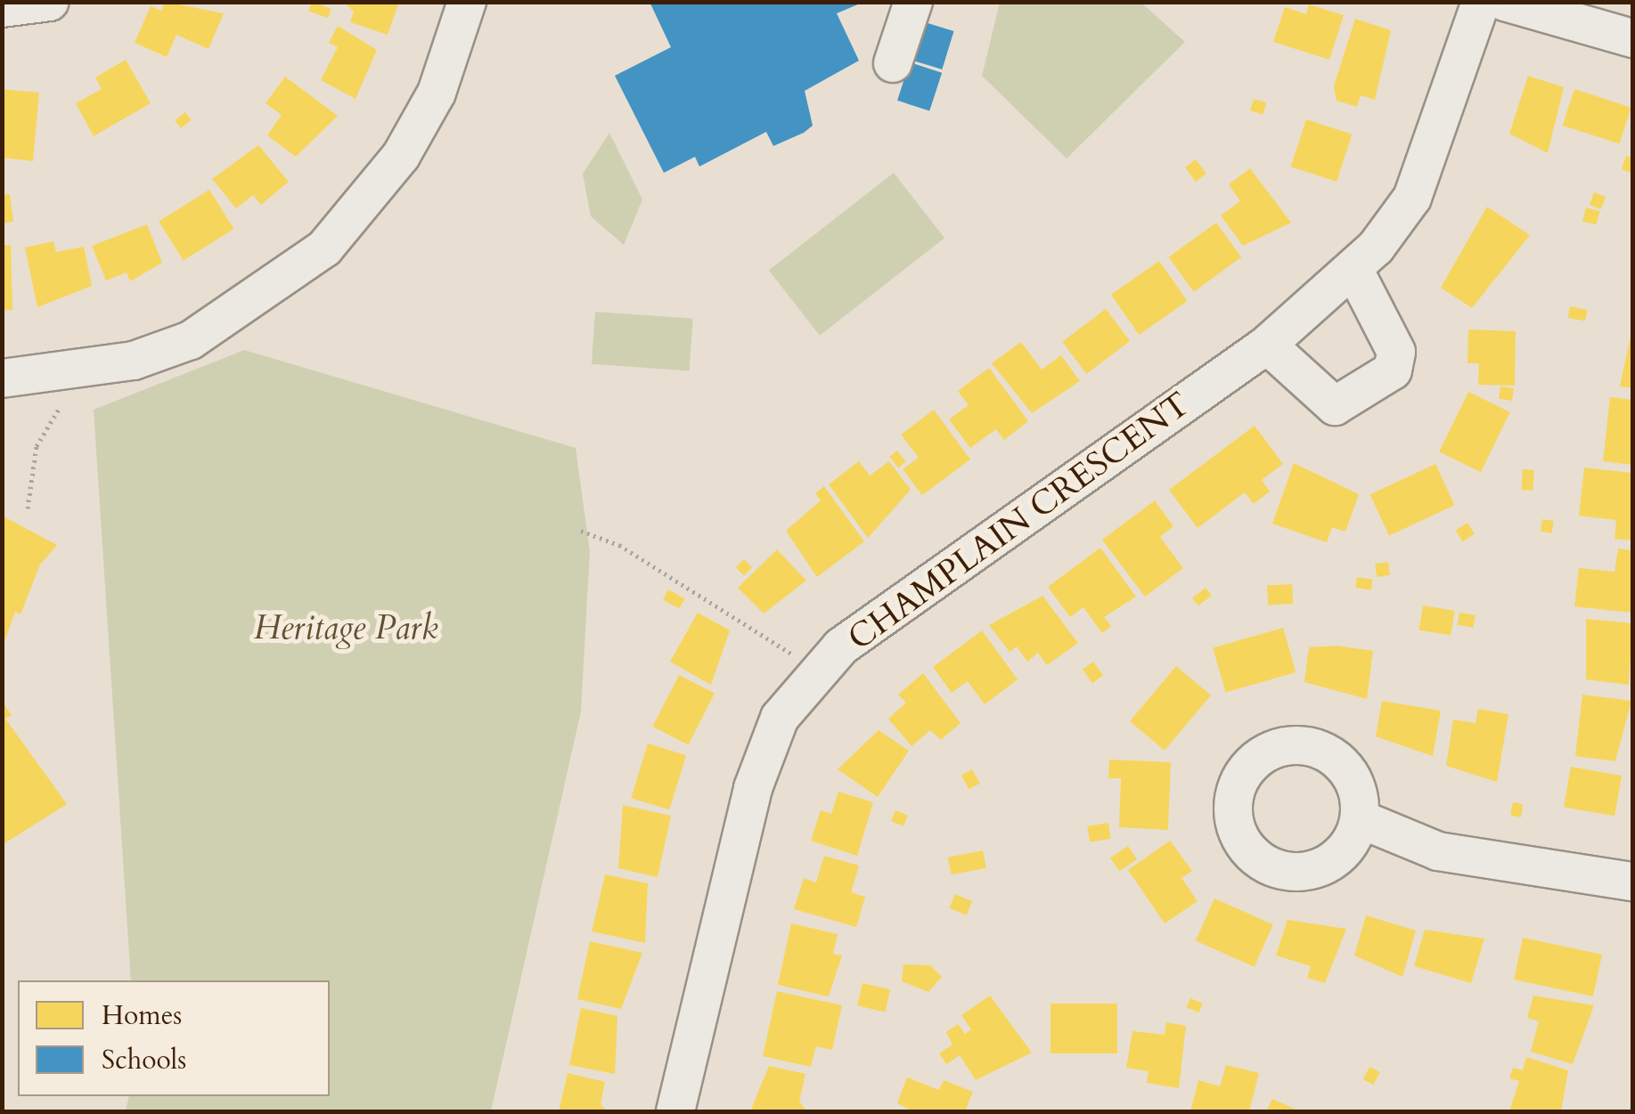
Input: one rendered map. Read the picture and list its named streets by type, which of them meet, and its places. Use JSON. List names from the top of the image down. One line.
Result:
{"streets":{"street":["CHAMPLAIN CRESCENT"]},"parks":["Heritage Park"],"legend":["Homes","Schools"]}
